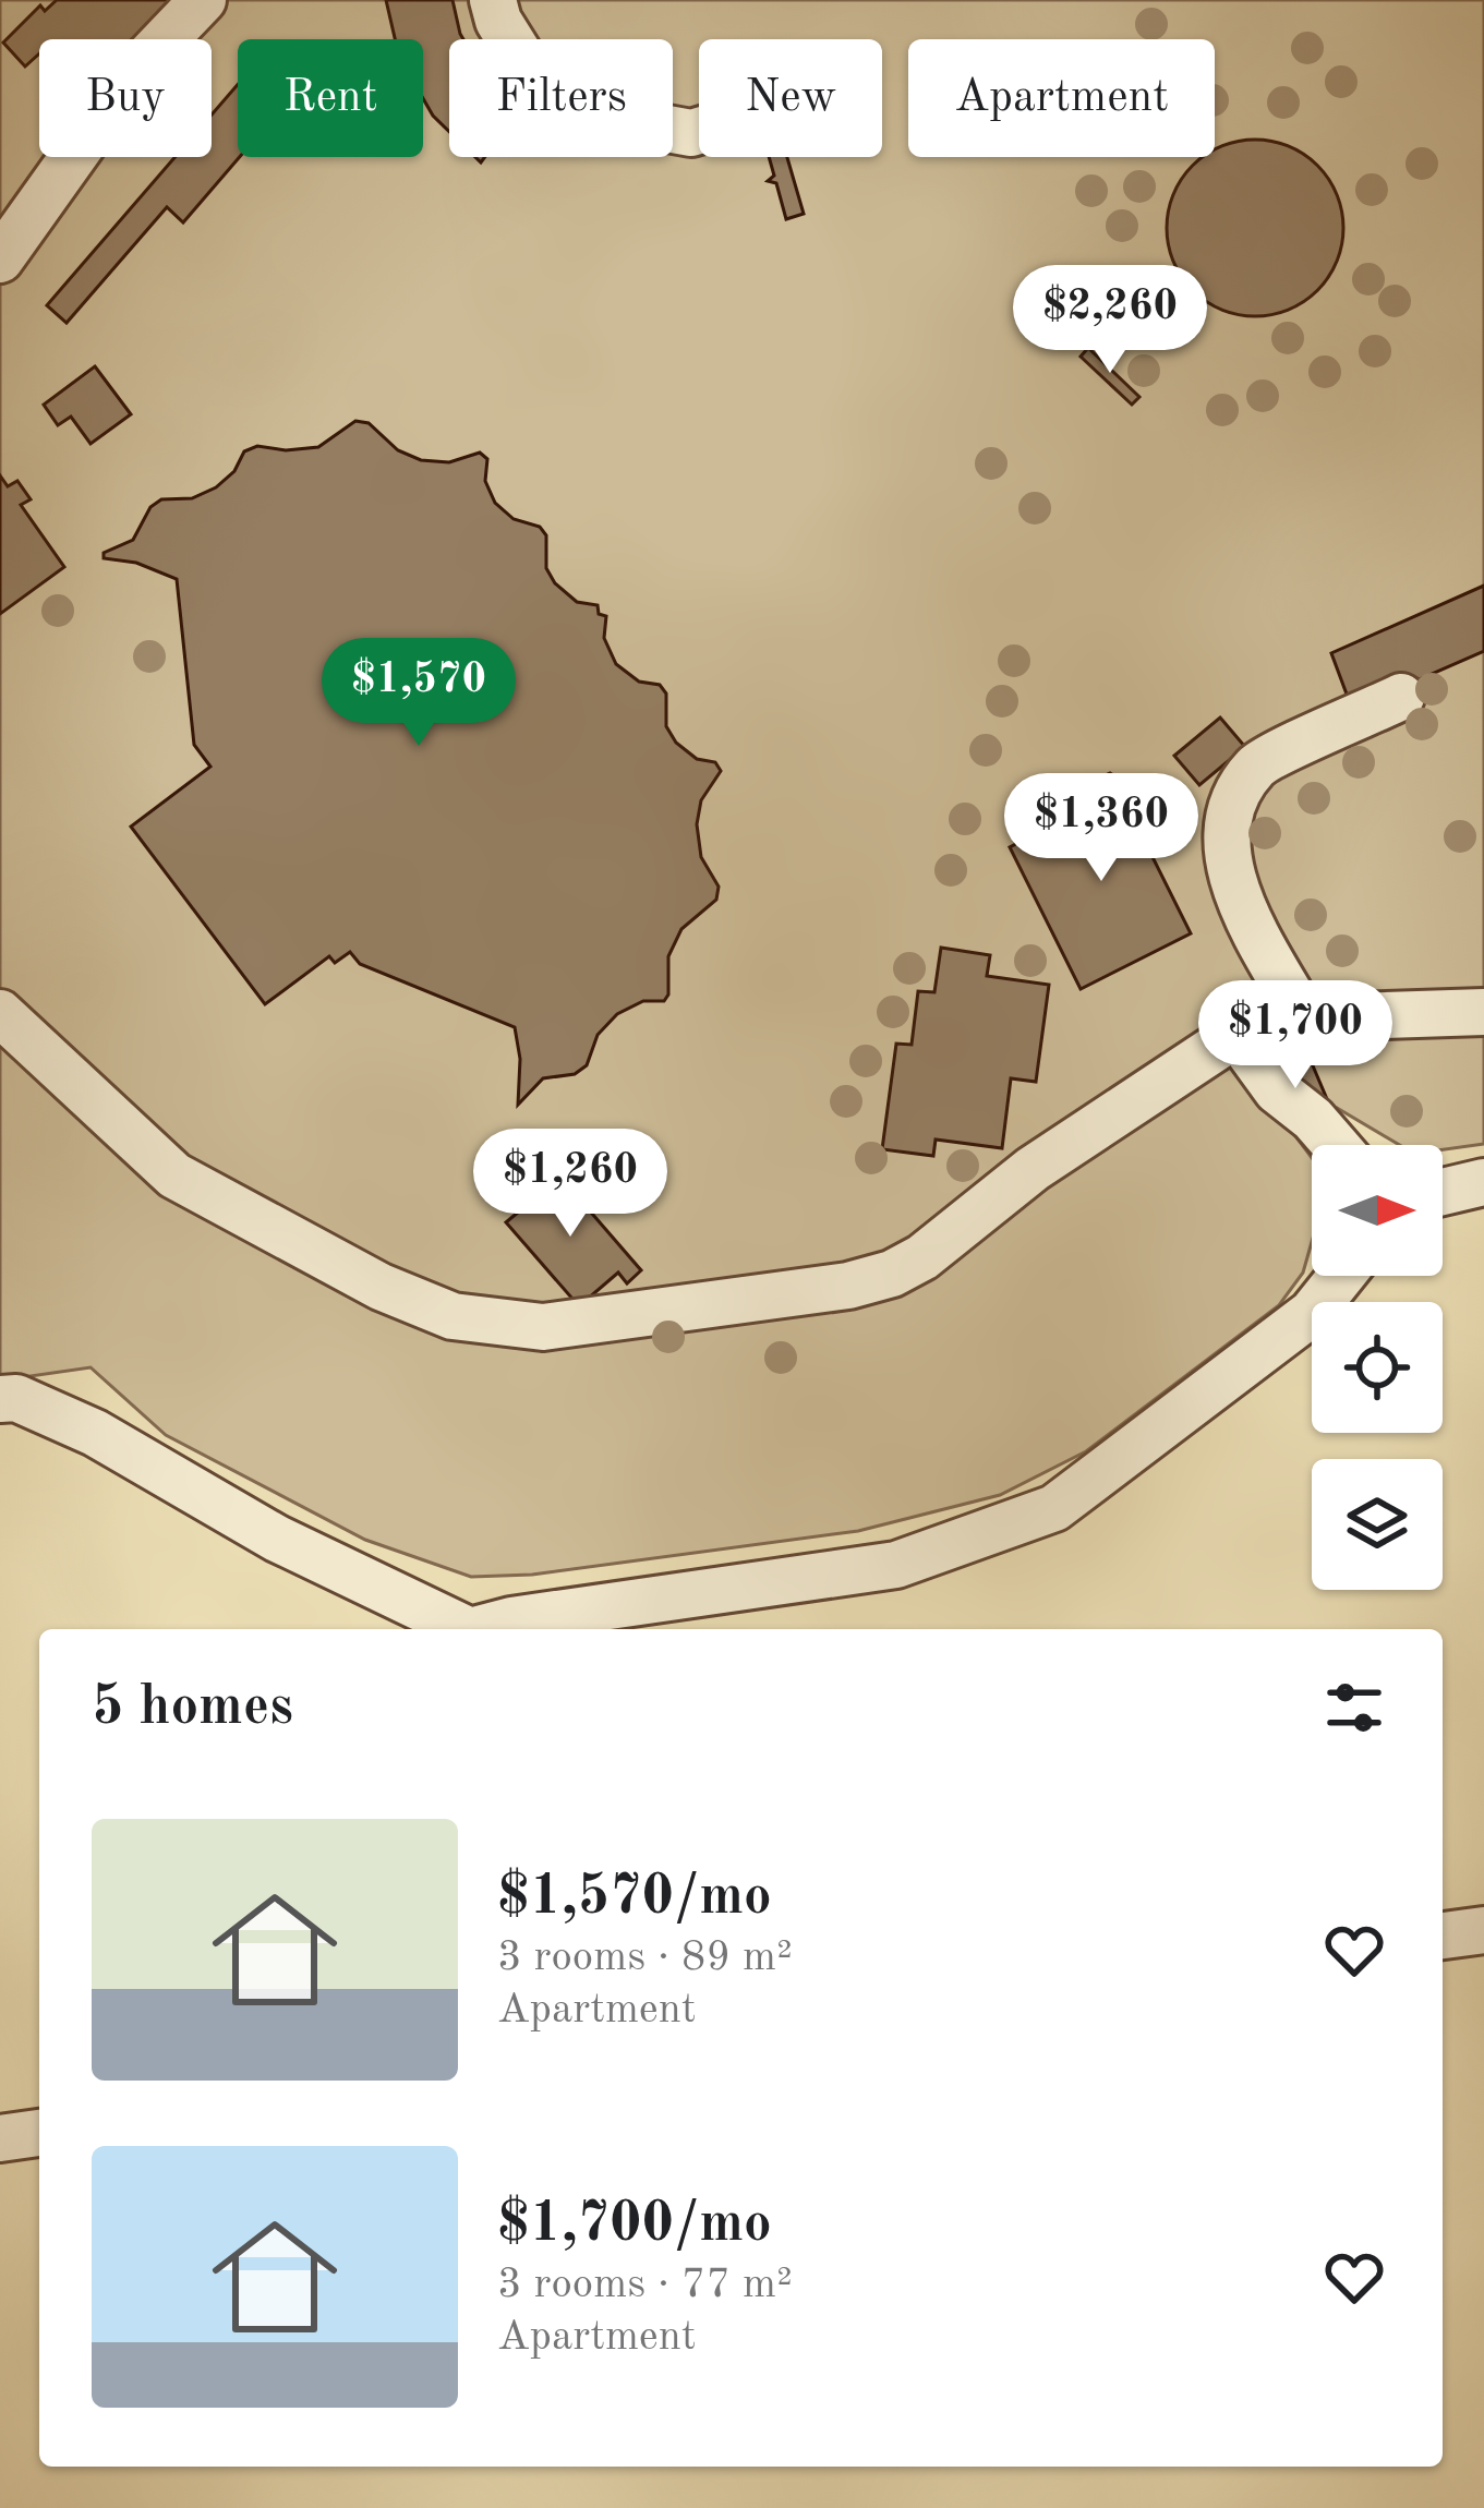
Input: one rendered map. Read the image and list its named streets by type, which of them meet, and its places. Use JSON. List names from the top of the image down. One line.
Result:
{"north":"right","page":{"chip":["Buy","Rent","Filters","New","Apartment"],"price":["$2,260","$1,570","$1,360","$1,700","$1,260"],"heading":"5 homes","list":[{"name":"$1,570/mo","note":"3 rooms · 89 m² · Apartment"},{"name":"$1,700/mo","note":"3 rooms · 77 m² · Apartment"}]}}
